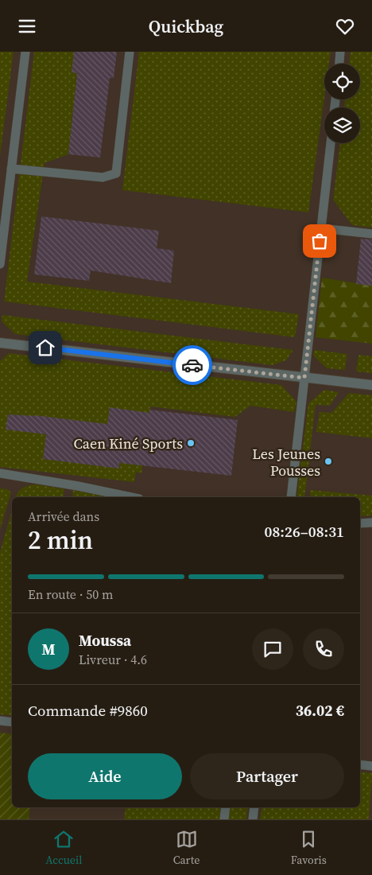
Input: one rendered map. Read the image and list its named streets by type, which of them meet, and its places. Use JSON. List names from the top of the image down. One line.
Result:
{"places":["Caen Kiné Sports","Les Jeunes Pousses"],"page":{"header":"Quickbag","heading":["2 min","Arrivée dans","08:26–08:31"],"panel":["Moussa","Livreur · 4.6","Commande #9860","36.02 €"],"bar":"En route · 50 m","round":"M","buttons":["Aide","Partager"],"tabs":["Accueil","Carte","Favoris"]}}
